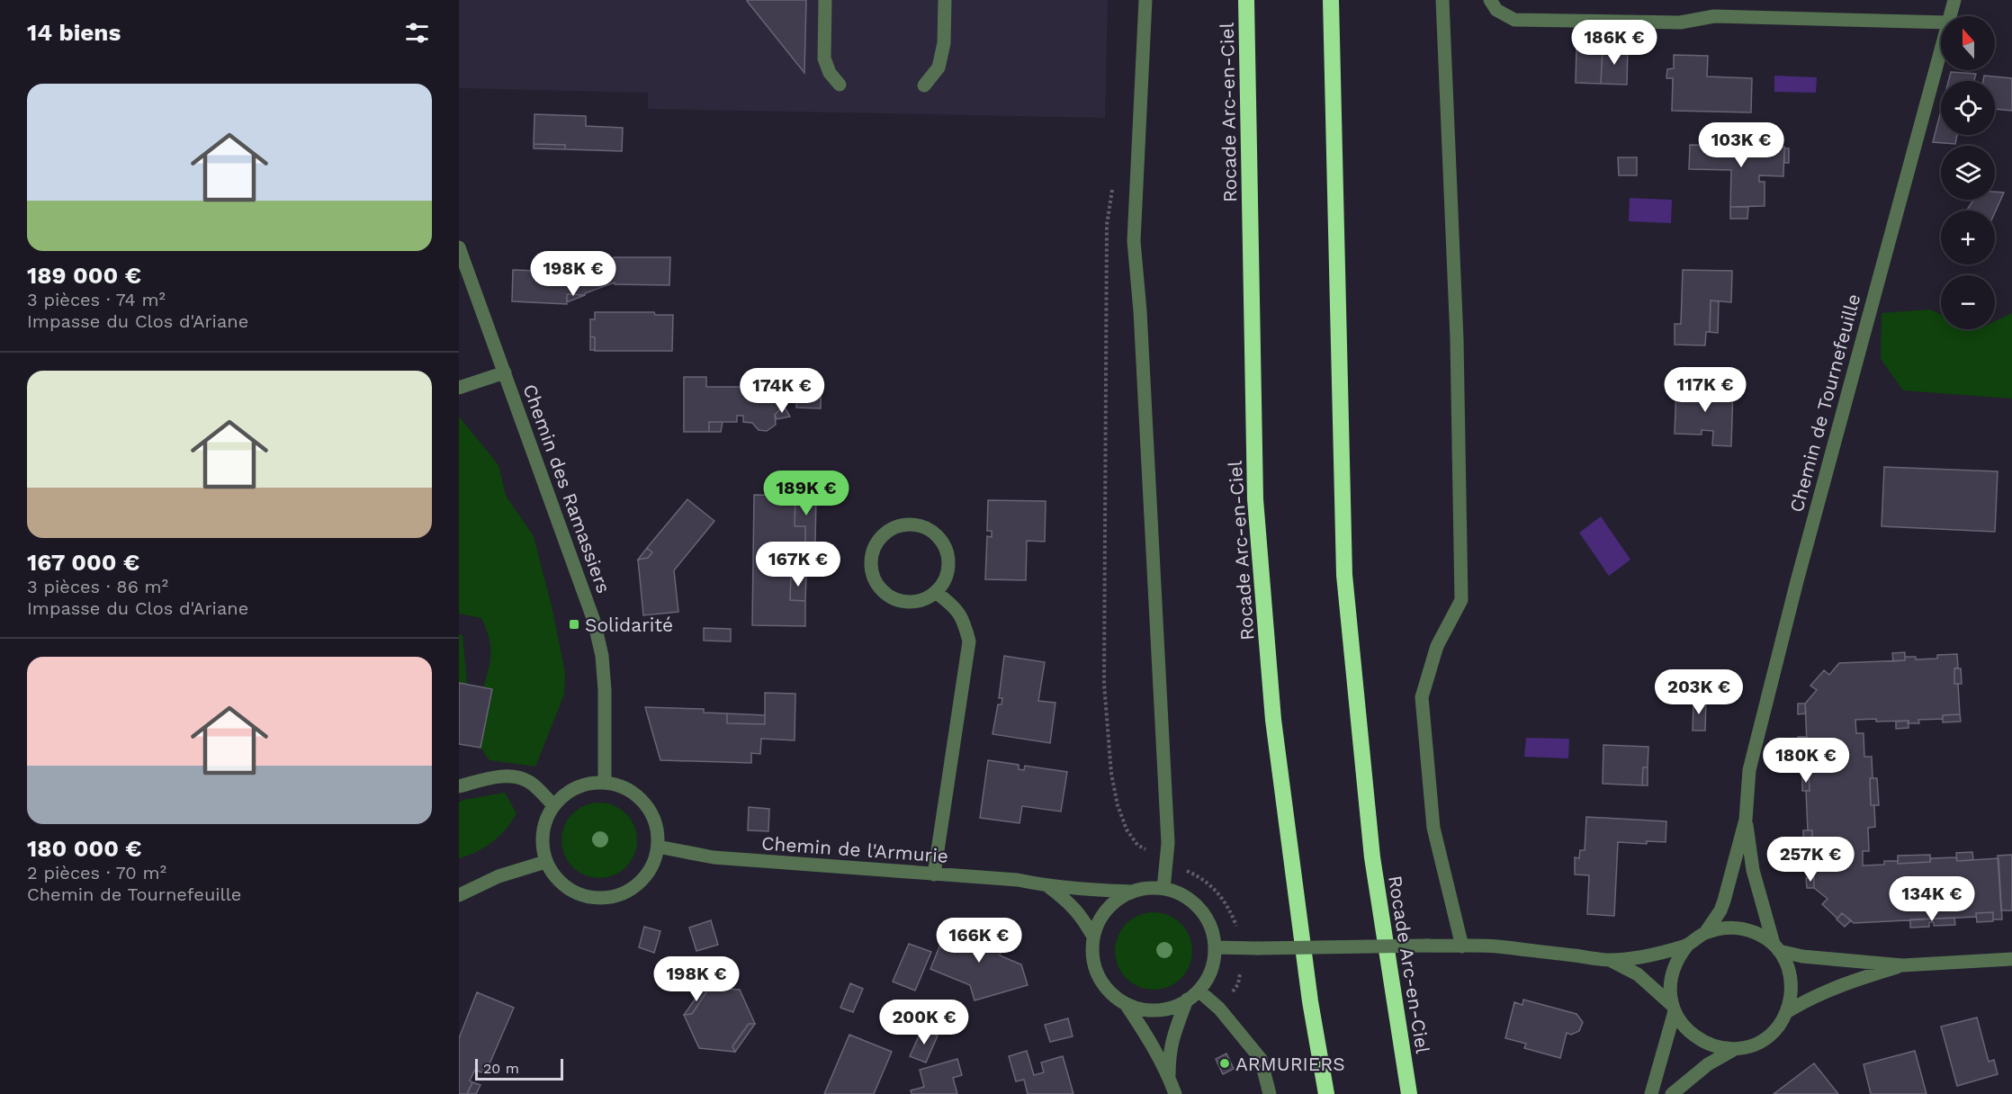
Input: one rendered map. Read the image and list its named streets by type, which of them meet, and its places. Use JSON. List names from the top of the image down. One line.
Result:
{"streets":{"highway":["Rocade Arc-en-Ciel"],"street":["Chemin de Tournefeuille","Chemin des Ramassiers","Chemin de l'Armurie"]},"crossings":[["Chemin des Ramassiers","Chemin de l'Armurie"]],"places":{"transit":["Solidarité"],"other":["ARMURIERS"]},"scale_bar":"20 m","north":"top","page":{"heading":"14 biens","map_buttons":["+","−"],"price":["186K €","103K €","198K €","117K €","174K €","189K €","167K €","203K €","180K €","257K €","134K €","166K €","198K €","200K €"],"list":[{"name":"189 000 €","note":"3 pièces · 74 m² · Impasse du Clos d'Ariane"},{"name":"167 000 €","note":"3 pièces · 86 m² · Impasse du Clos d'Ariane"},{"name":"180 000 €","note":"2 pièces · 70 m² · Chemin de Tournefeuille"}],"scale":"20 m"}}
